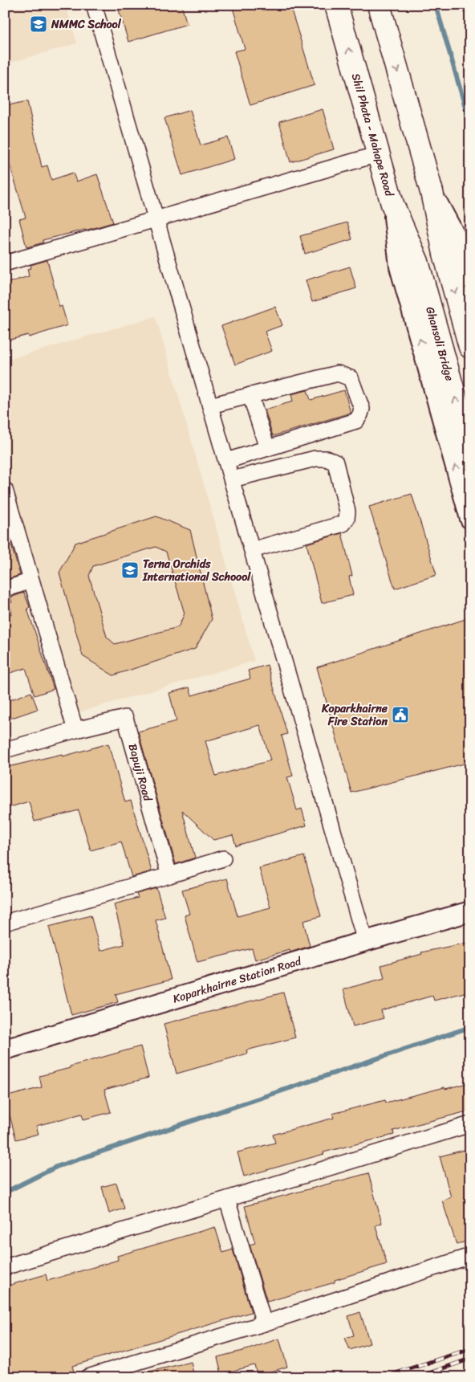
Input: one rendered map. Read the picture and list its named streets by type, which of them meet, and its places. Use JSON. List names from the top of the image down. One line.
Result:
{"streets":{"main road":["Shil Phata - Mahape Road","Ghansoli Bridge"],"street":["Bapuji Road","Koparkhairne Station Road"]},"crossings":[["Shil Phata - Mahape Road","Ghansoli Bridge"]],"places":{"school or university":["NMMC School","Terna Orchids International Schoool"],"public building":["Koparkhairne Fire Station"]}}
